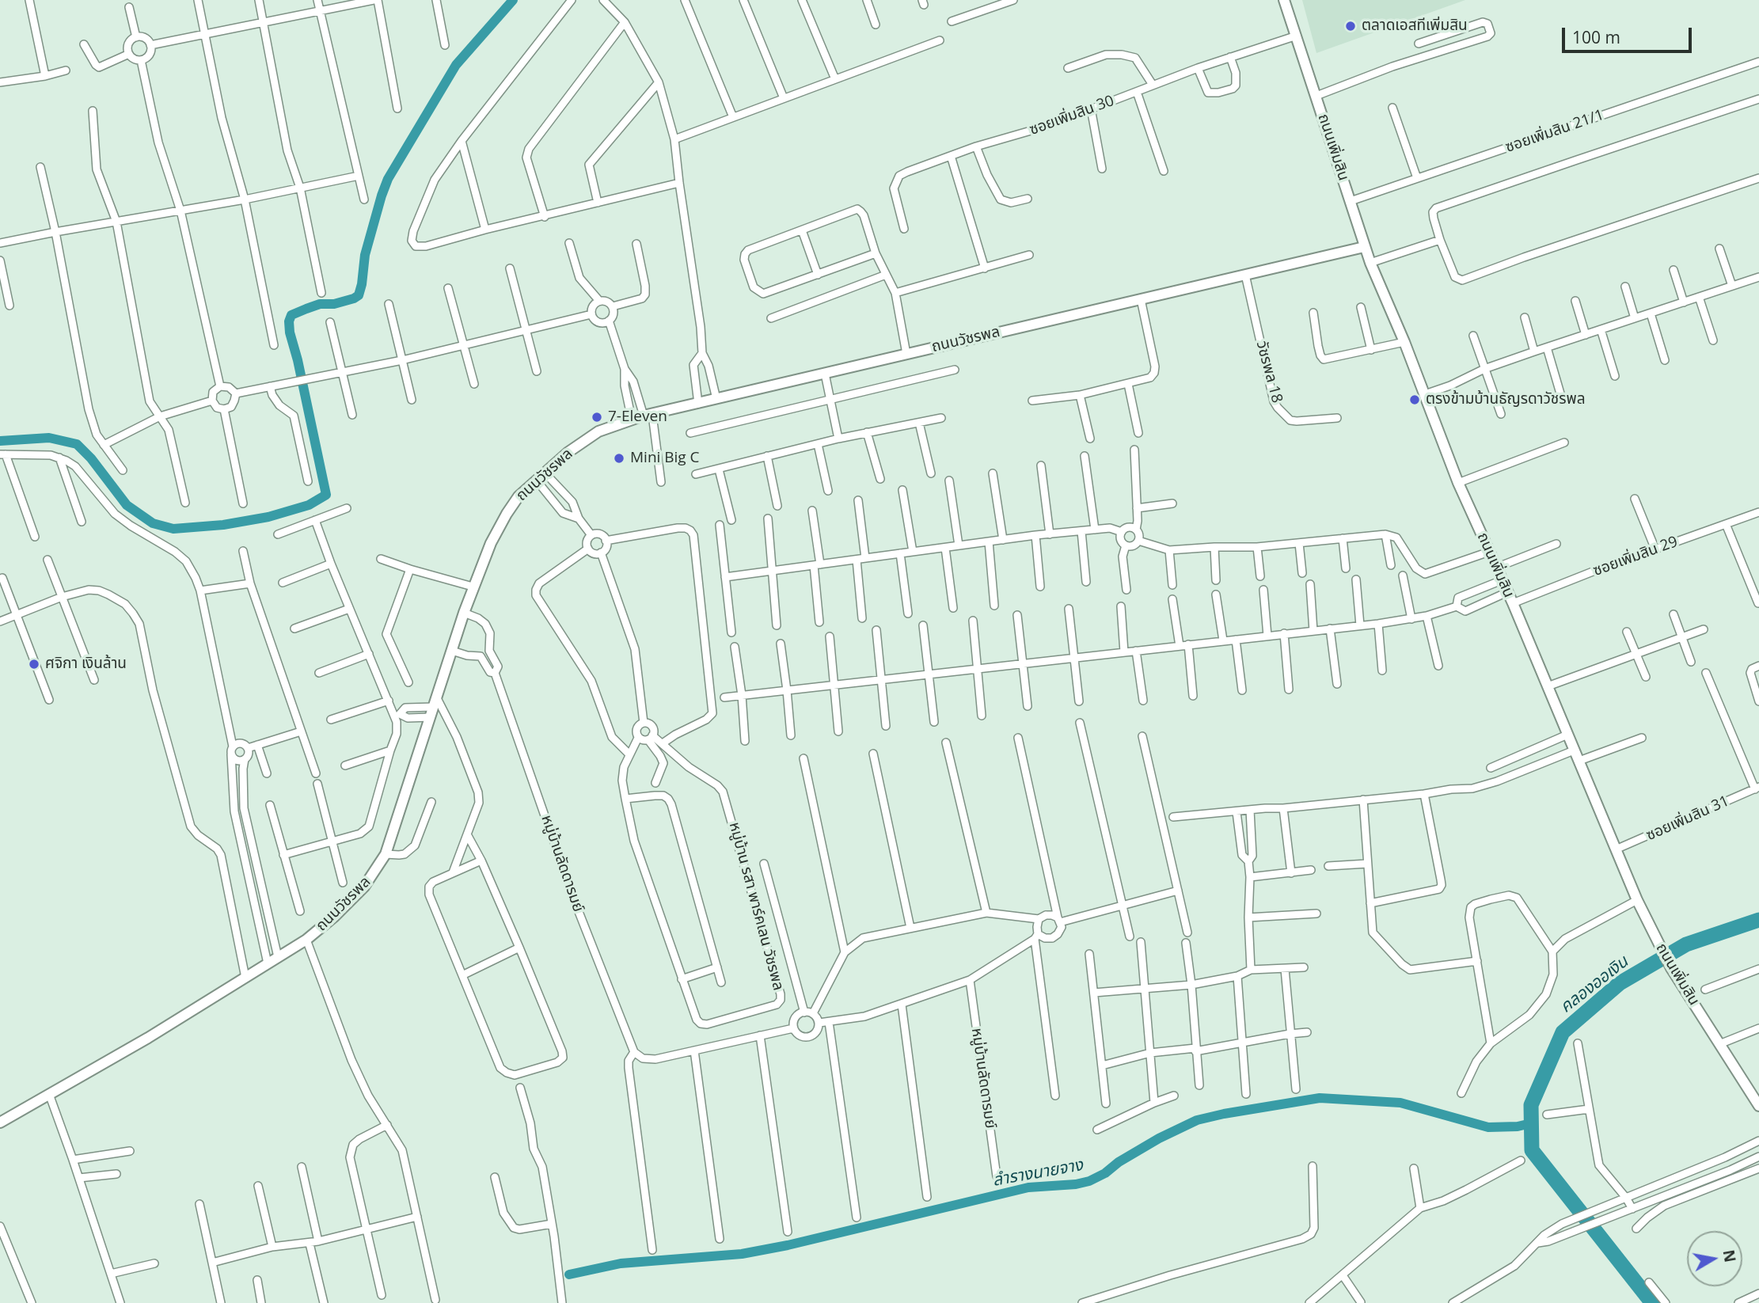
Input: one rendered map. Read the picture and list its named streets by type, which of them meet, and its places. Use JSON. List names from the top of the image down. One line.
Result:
{"streets":{"street":["ซอยเพิ่มสิน 30","ซอยเพิ่มสิน 21/1","ถนนเพิ่มสิน","ถนนวัชรพล","วัชรพล 18","ซอยเพิ่มสิน 29","ซอยเพิ่มสิน 31","หมู่บ้านลัดดารมย์","หมู่บ้าน รสา พาร์คเลน วัชรพล"]},"crossings":[["ซอยเพิ่มสิน 30","ถนนเพิ่มสิน"],["ซอยเพิ่มสิน 21/1","ถนนเพิ่มสิน"],["ถนนเพิ่มสิน","ถนนวัชรพล"],["ถนนเพิ่มสิน","ซอยเพิ่มสิน 29"],["ถนนเพิ่มสิน","ซอยเพิ่มสิน 31"],["ถนนวัชรพล","วัชรพล 18"],["ถนนวัชรพล","หมู่บ้านลัดดารมย์"]],"water":["คลองออเงิน","ลำรางนายจาง"],"places":["ตลาดเอสทีเพิ่มสิน","ตรงข้ามบ้านธัญรดาวัชรพล","7-Eleven","Mini Big C","ศจิกา เงินล้าน"],"scale_bar":"100 m","north":"right"}
